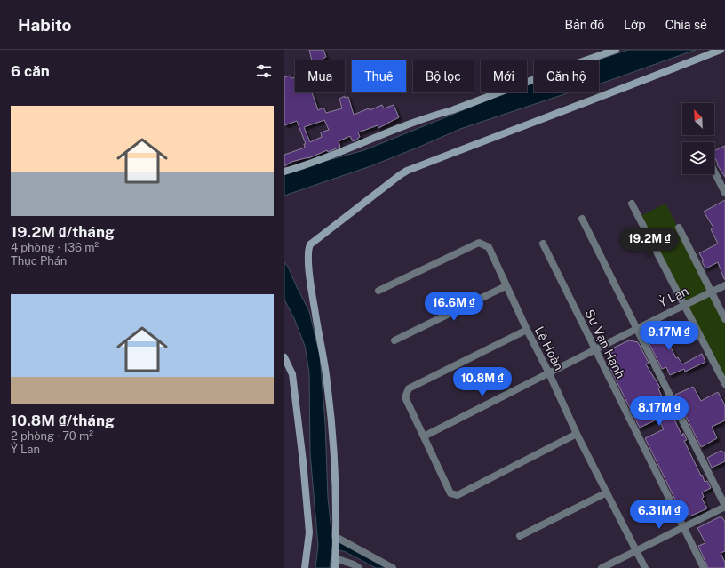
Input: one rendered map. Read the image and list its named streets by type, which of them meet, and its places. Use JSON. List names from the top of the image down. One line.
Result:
{"streets":{"street":["Ỷ Lan","Sư Vạn Hạnh","Lê Hoàn"]},"crossings":[["Ỷ Lan","Sư Vạn Hạnh"],["Ỷ Lan","Lê Hoàn"]],"north":"top left","page":{"header":"Habito","nav":["Bản đồ","Lớp","Chia sẻ"],"heading":"6 căn","chip":["Mua","Thuê","Bộ lọc","Mới","Căn hộ"],"list":[{"name":"19.2M ₫/tháng","note":"4 phòng · 136 m² · Thục Phán"},{"name":"10.8M ₫/tháng","note":"2 phòng · 70 m² · Ỷ Lan"}],"price":["19.2M ₫","16.6M ₫","9.17M ₫","10.8M ₫","8.17M ₫","6.31M ₫"]}}
